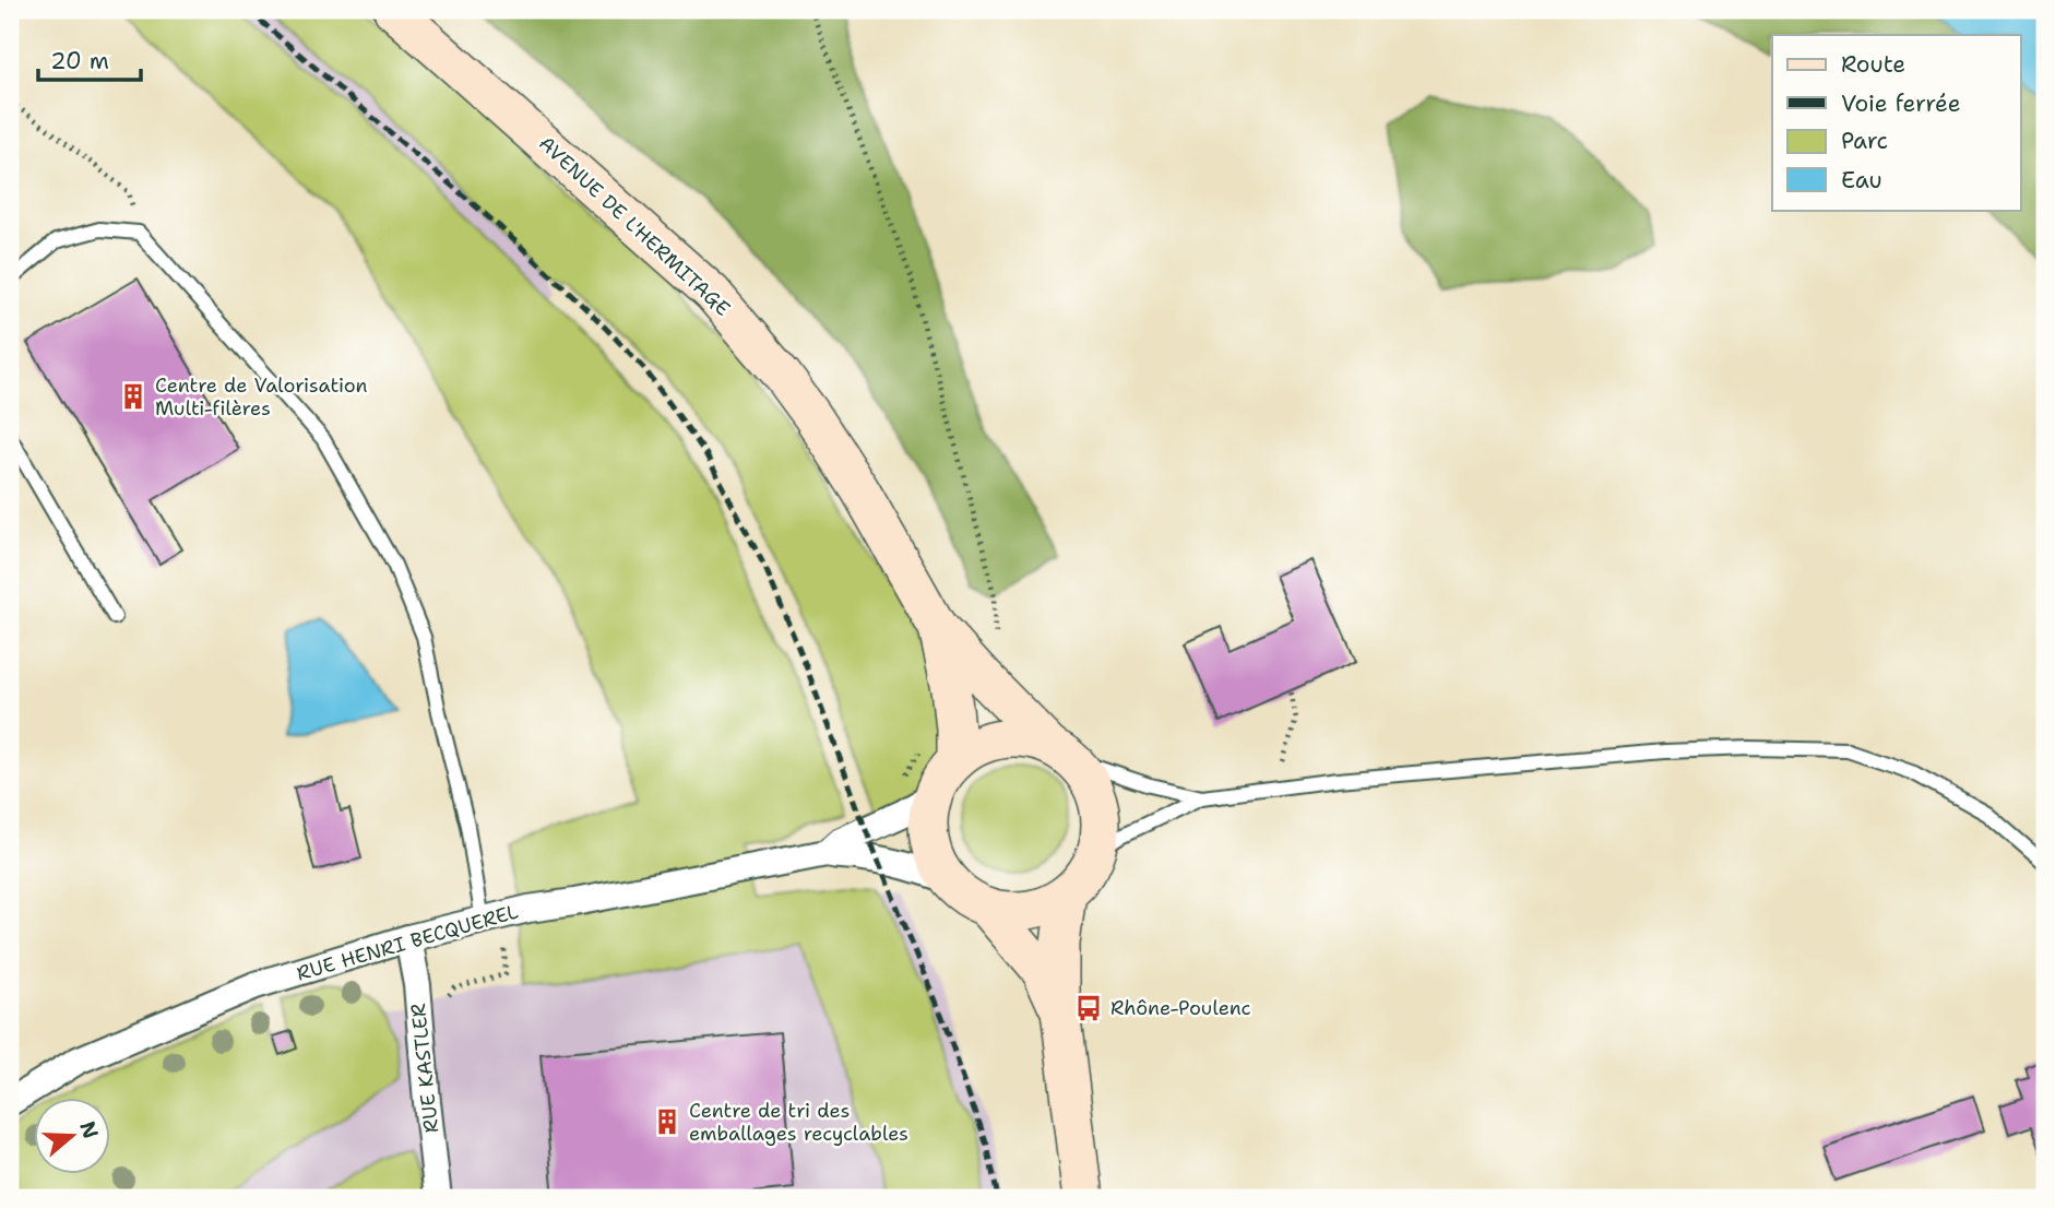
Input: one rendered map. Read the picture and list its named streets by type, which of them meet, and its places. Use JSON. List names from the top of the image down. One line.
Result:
{"streets":{"street":["AVENUE DE L'HERMITAGE","RUE HENRI BECQUEREL","RUE KASTLER"]},"crossings":[["AVENUE DE L'HERMITAGE","RUE HENRI BECQUEREL"],["RUE HENRI BECQUEREL","RUE KASTLER"]],"places":{"building":["Centre de Valorisation Multi-filères","Centre de tri des emballages recyclables"],"bus stop":["Rhône-Poulenc"]},"legend":["Route","Voie ferrée","Parc","Eau"],"scale_bar":"20 m","north":"right"}
